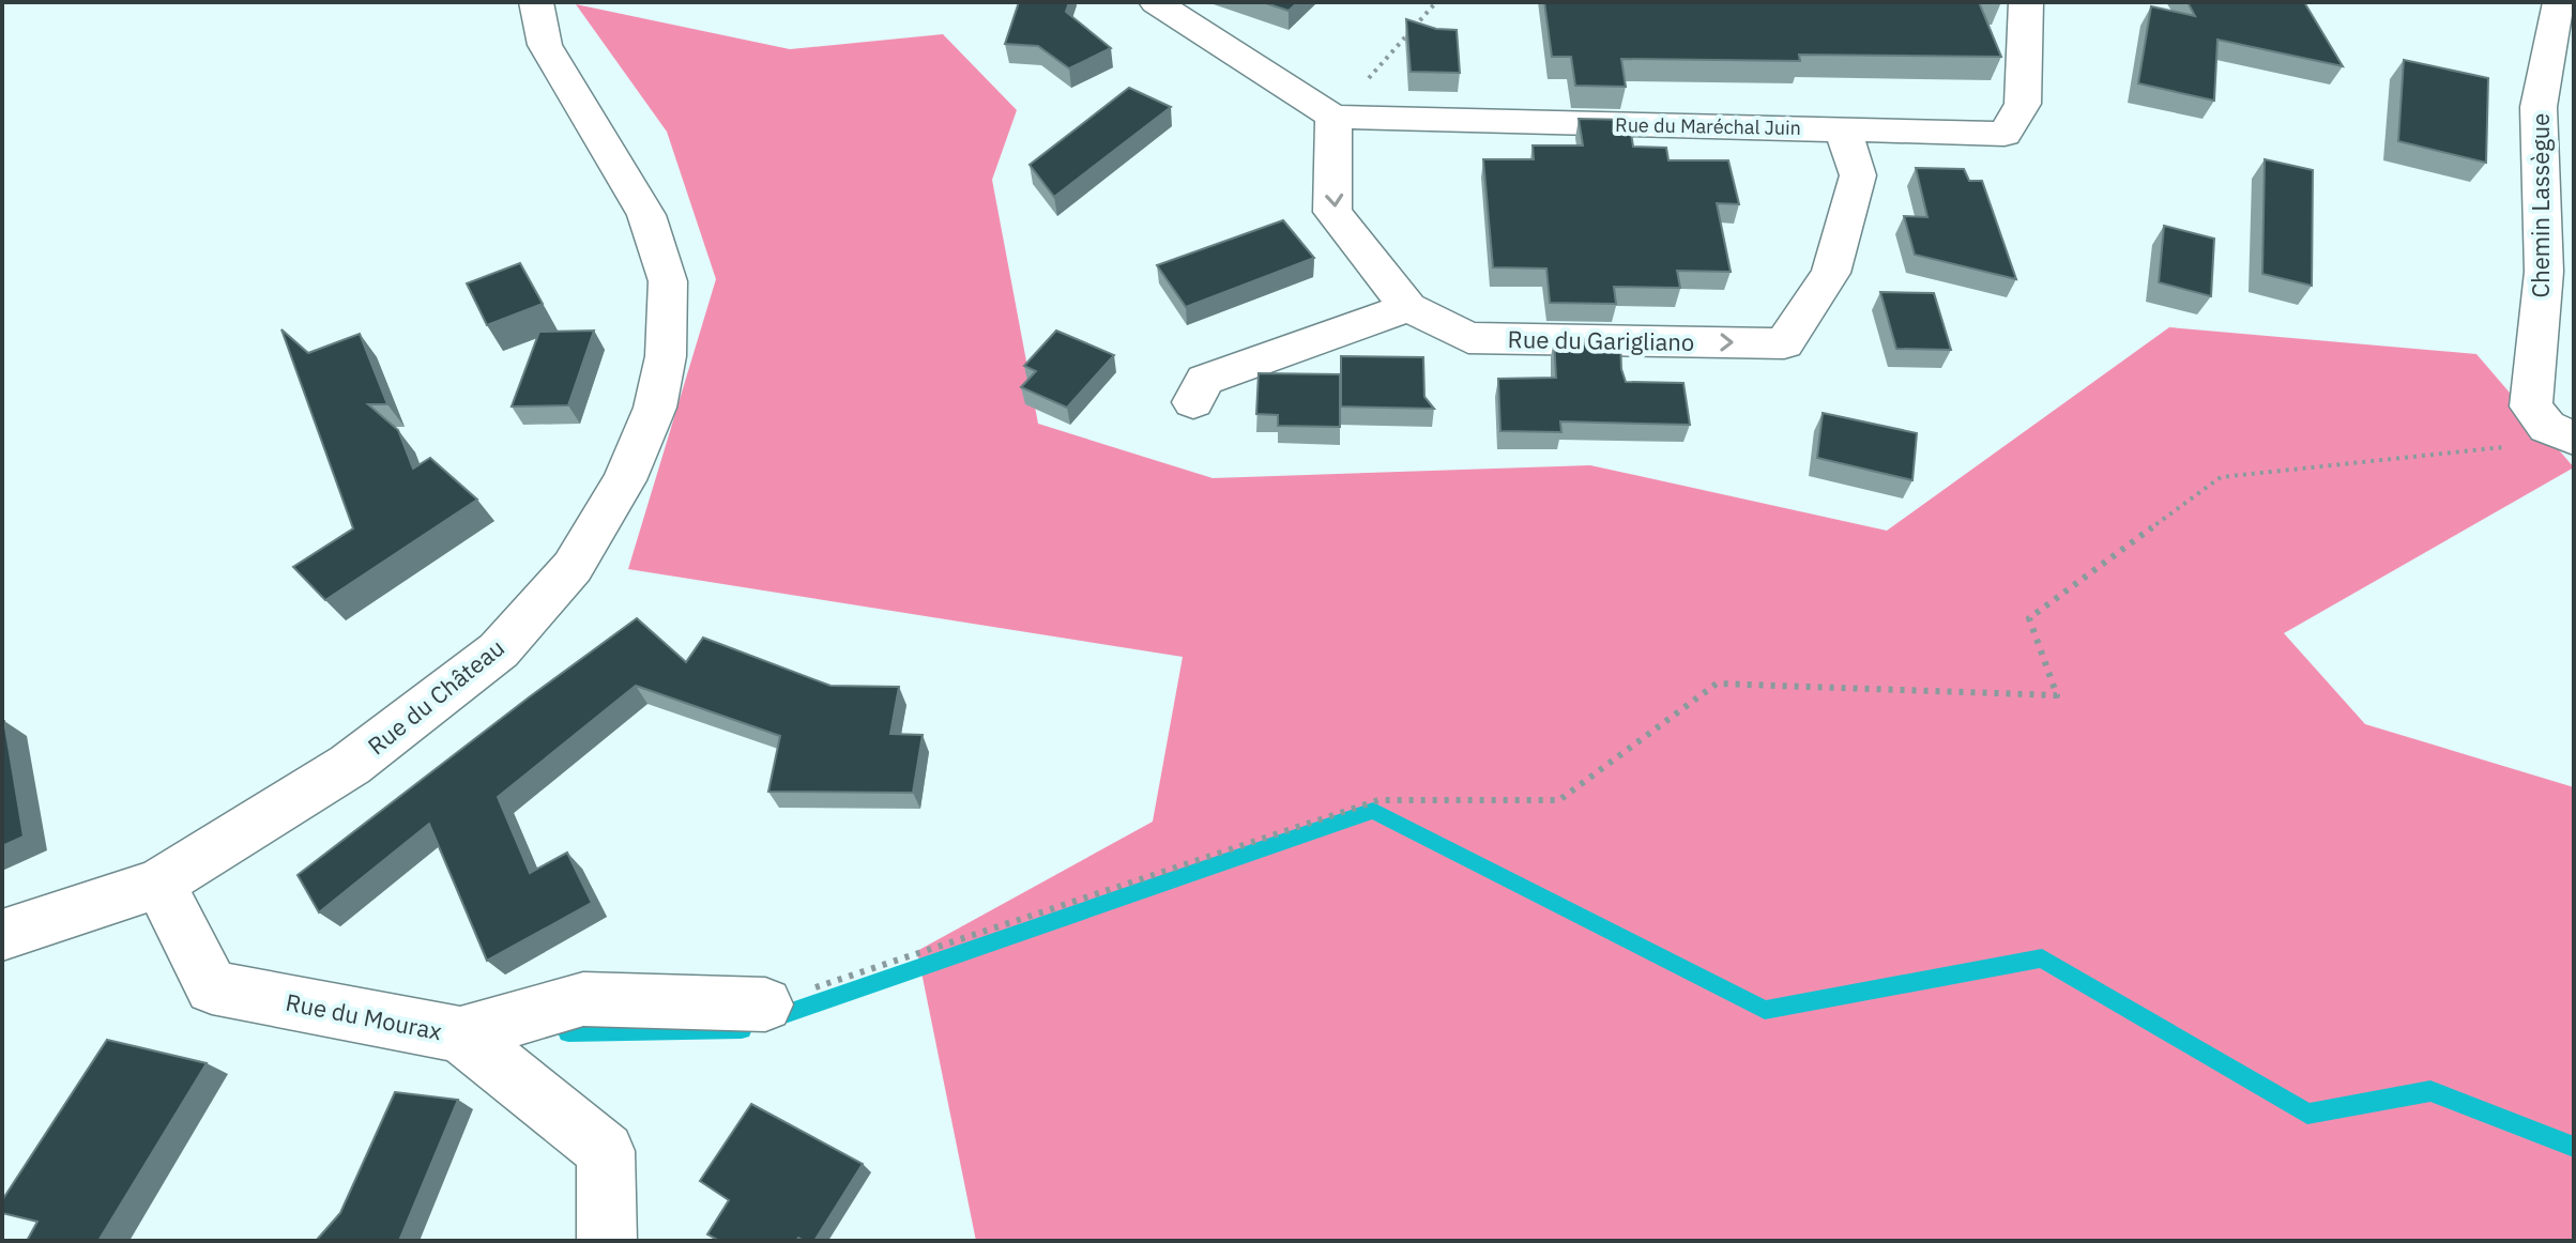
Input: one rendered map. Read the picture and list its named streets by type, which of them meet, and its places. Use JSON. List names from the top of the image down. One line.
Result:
{"streets":{"street":["Rue du Maréchal Juin","Chemin Lassègue","Rue du Garigliano","Rue du Château","Rue du Mourax"]},"crossings":[["Rue du Maréchal Juin","Rue du Garigliano"],["Rue du Château","Rue du Mourax"]]}
